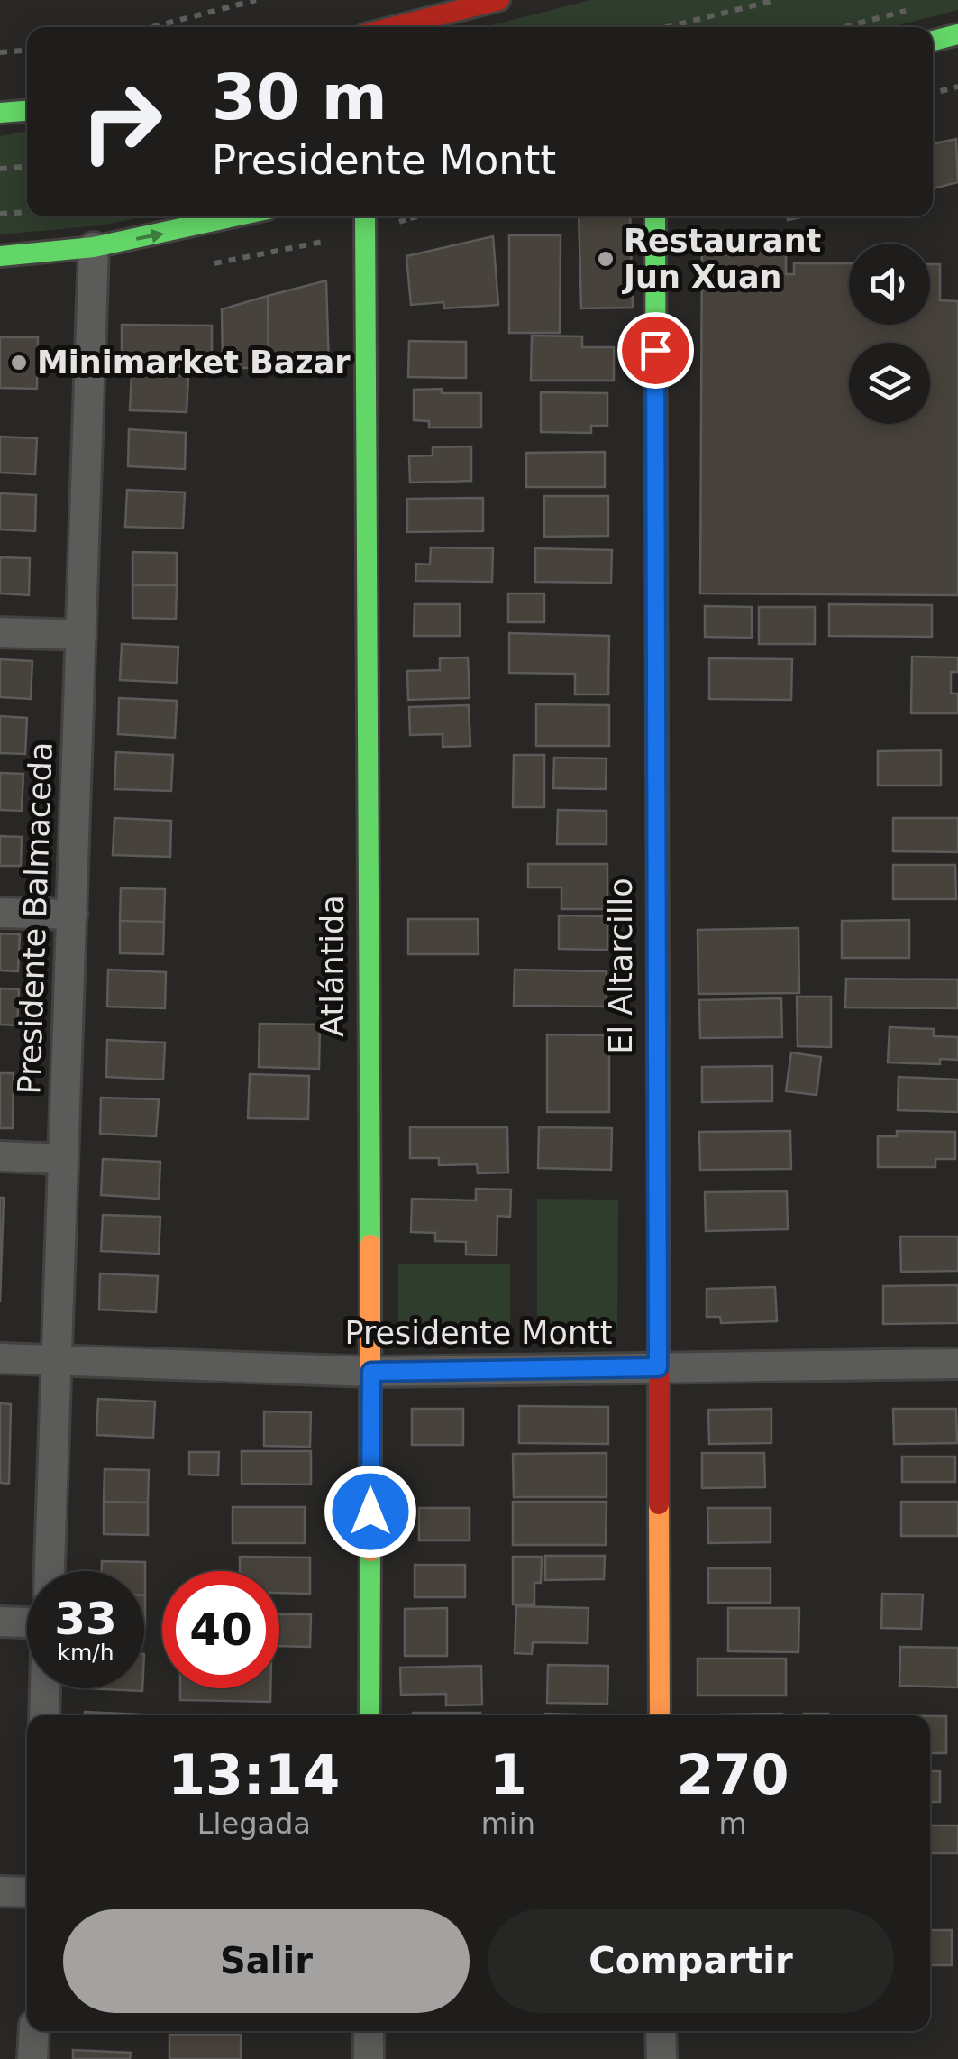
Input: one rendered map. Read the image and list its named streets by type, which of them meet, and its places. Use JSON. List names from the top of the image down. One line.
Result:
{"streets":{"street":["Presidente Balmaceda","Atlántida","El Altarcillo","Presidente Montt"]},"crossings":[["Presidente Balmaceda","Presidente Montt"],["Atlántida","Presidente Montt"],["El Altarcillo","Presidente Montt"]],"places":["Restaurant Jun Xuan","Minimarket Bazar"],"page":{"turn":["30 m","Presidente Montt"],"speed":"33 km/h","limit":"40","eta":["13:14","Llegada","1","min","270","m"],"buttons":["Salir","Compartir"]}}
